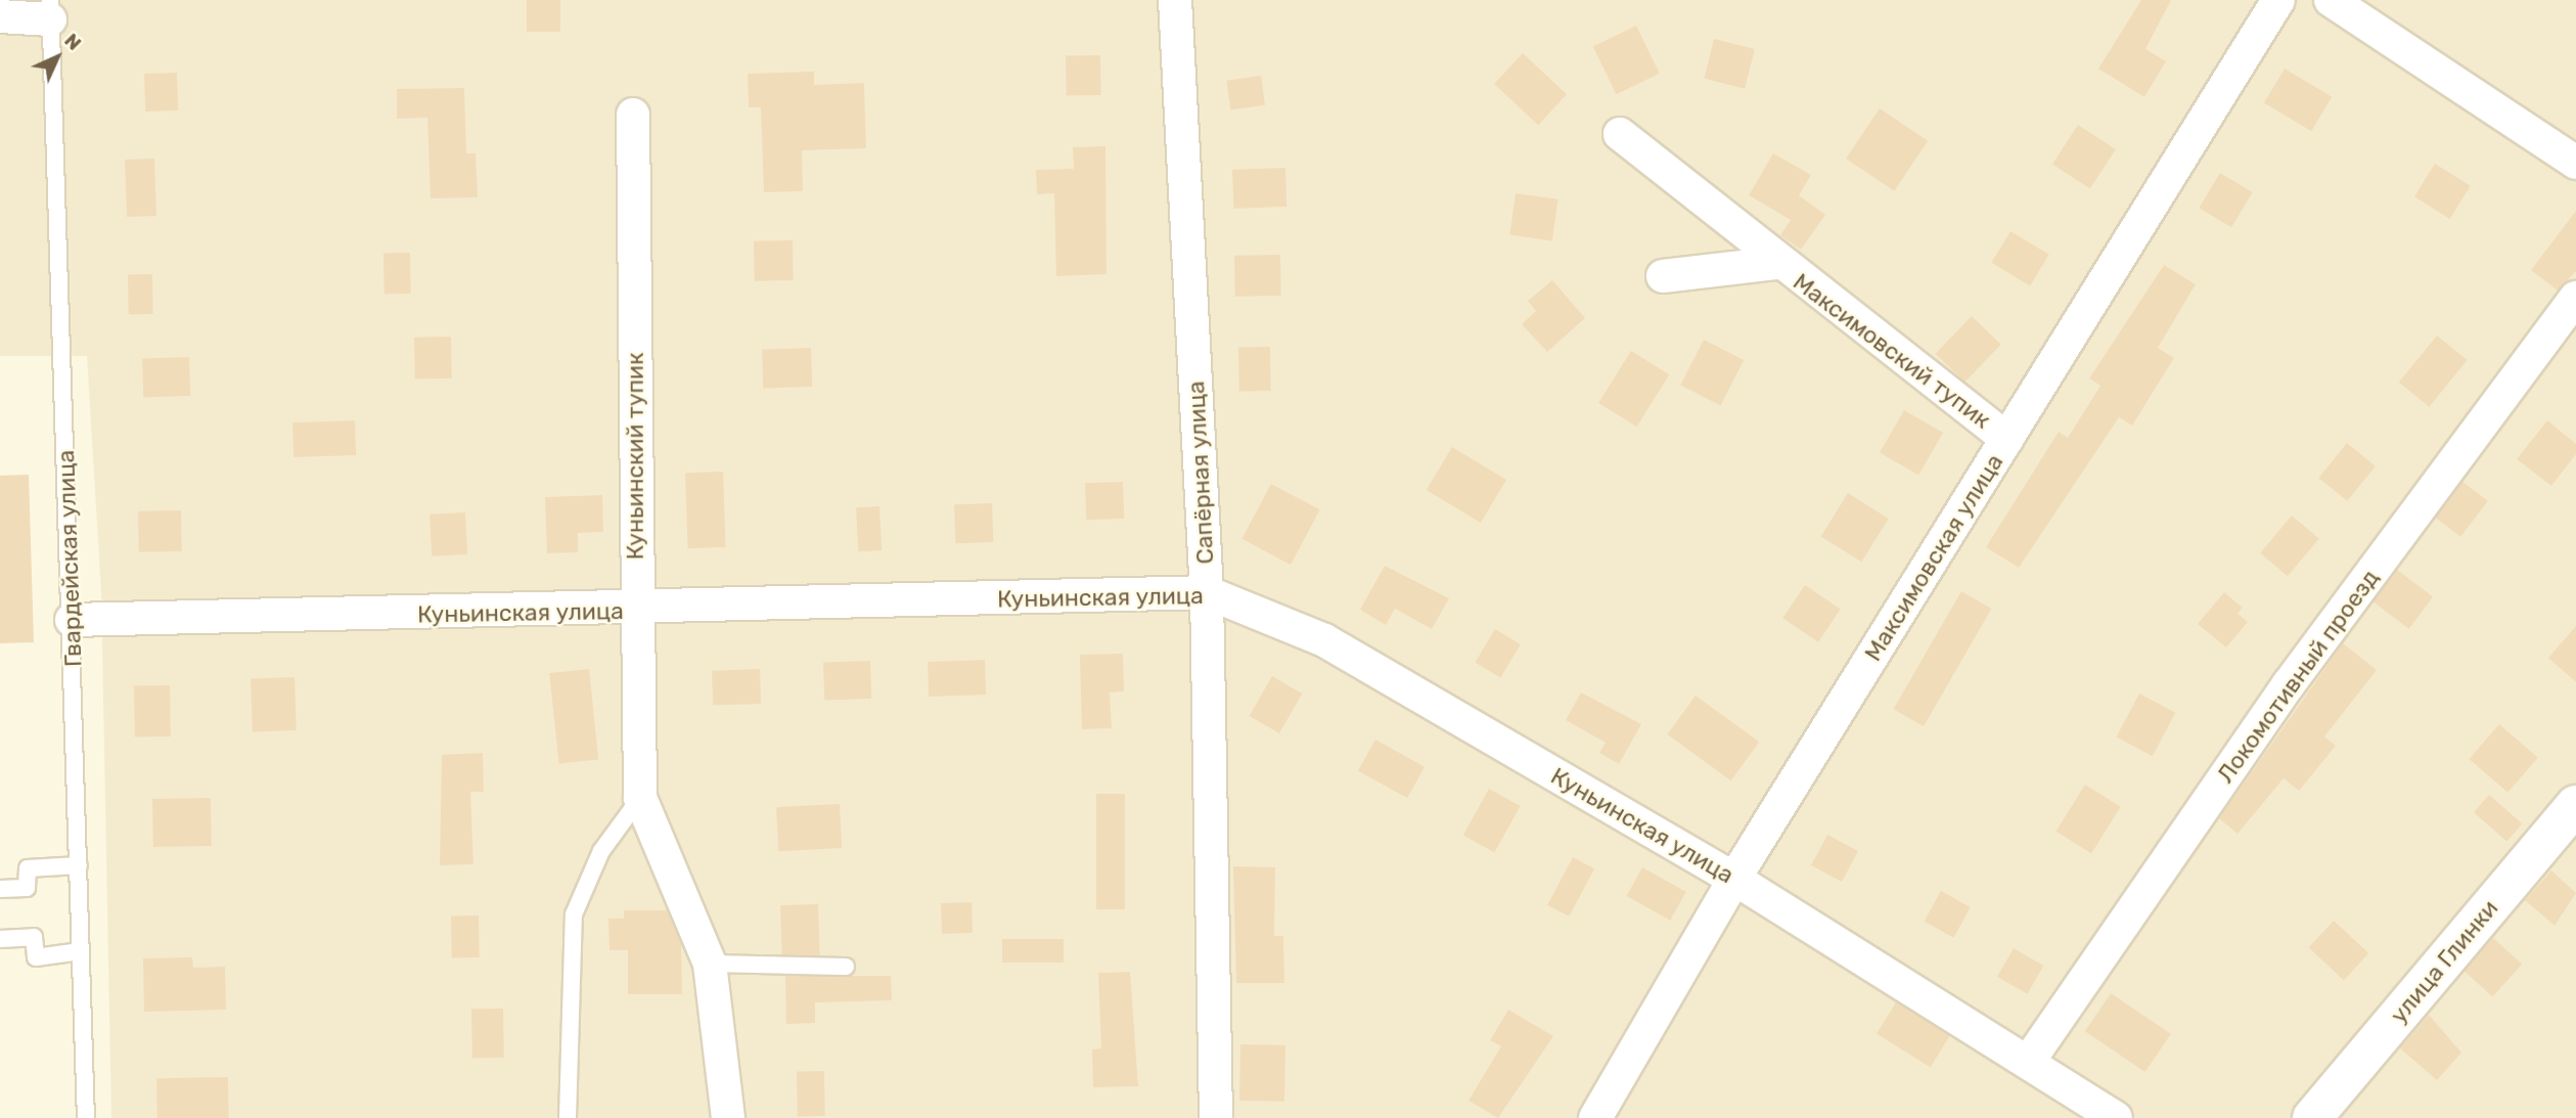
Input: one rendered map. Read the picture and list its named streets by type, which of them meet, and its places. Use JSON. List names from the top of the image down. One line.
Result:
{"streets":{"street":["Максимовский тупик","Куньинский тупик","Сапёрная улица","Максимовская улица","Куньинская улица","Локомотивный проезд","улица Глинки"],"lane":["Гвардейская улица"]},"crossings":[["Максимовский тупик","Максимовская улица"],["Куньинский тупик","Куньинская улица"],["Сапёрная улица","Куньинская улица"],["Максимовская улица","Куньинская улица"],["Гвардейская улица","Куньинская улица"],["Куньинская улица","Локомотивный проезд"]],"north":"top right"}
